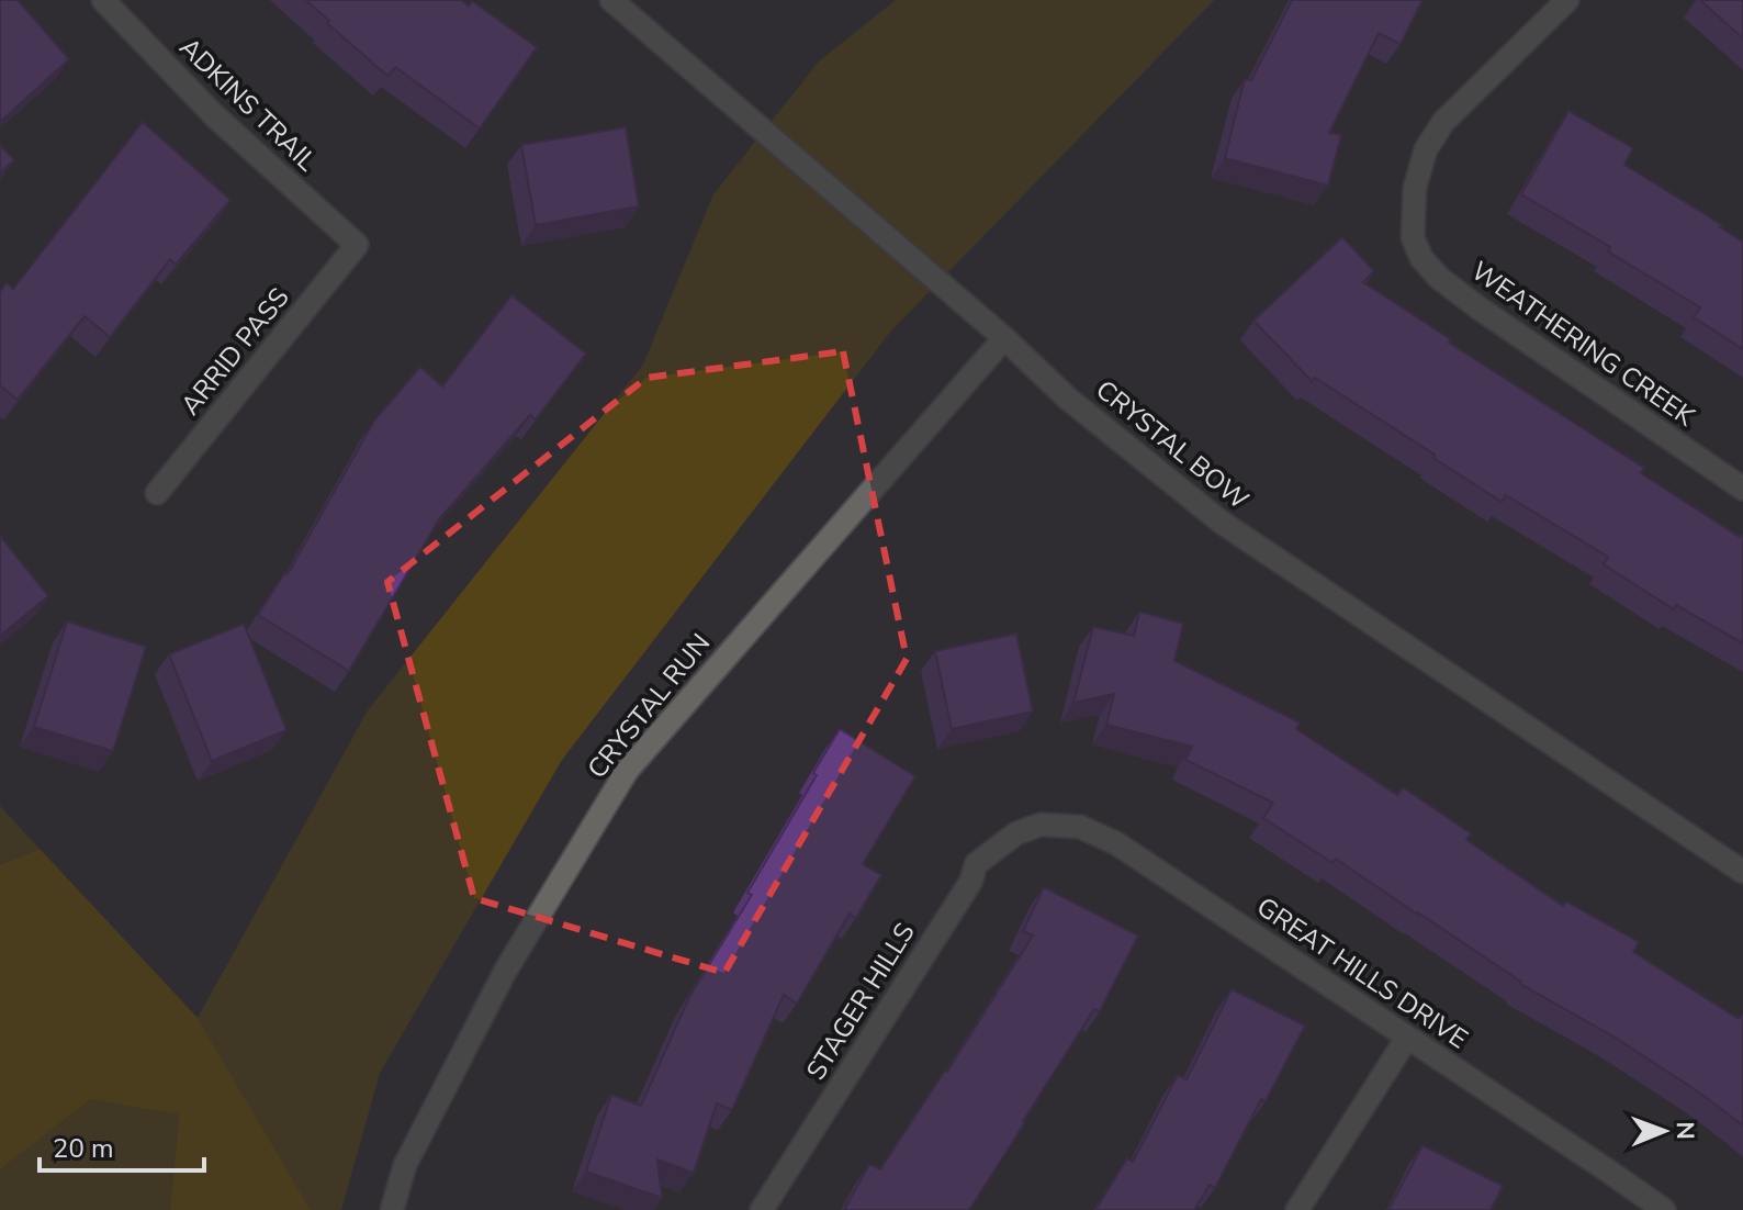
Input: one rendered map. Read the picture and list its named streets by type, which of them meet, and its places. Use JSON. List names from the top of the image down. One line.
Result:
{"streets":{"street":["ADKINS TRAIL","WEATHERING CREEK","ARRID PASS","CRYSTAL BOW","CRYSTAL RUN","GREAT HILLS DRIVE","STAGER HILLS"]},"crossings":[["ADKINS TRAIL","ARRID PASS"],["CRYSTAL BOW","CRYSTAL RUN"],["GREAT HILLS DRIVE","STAGER HILLS"]],"scale_bar":"20 m","north":"right"}
